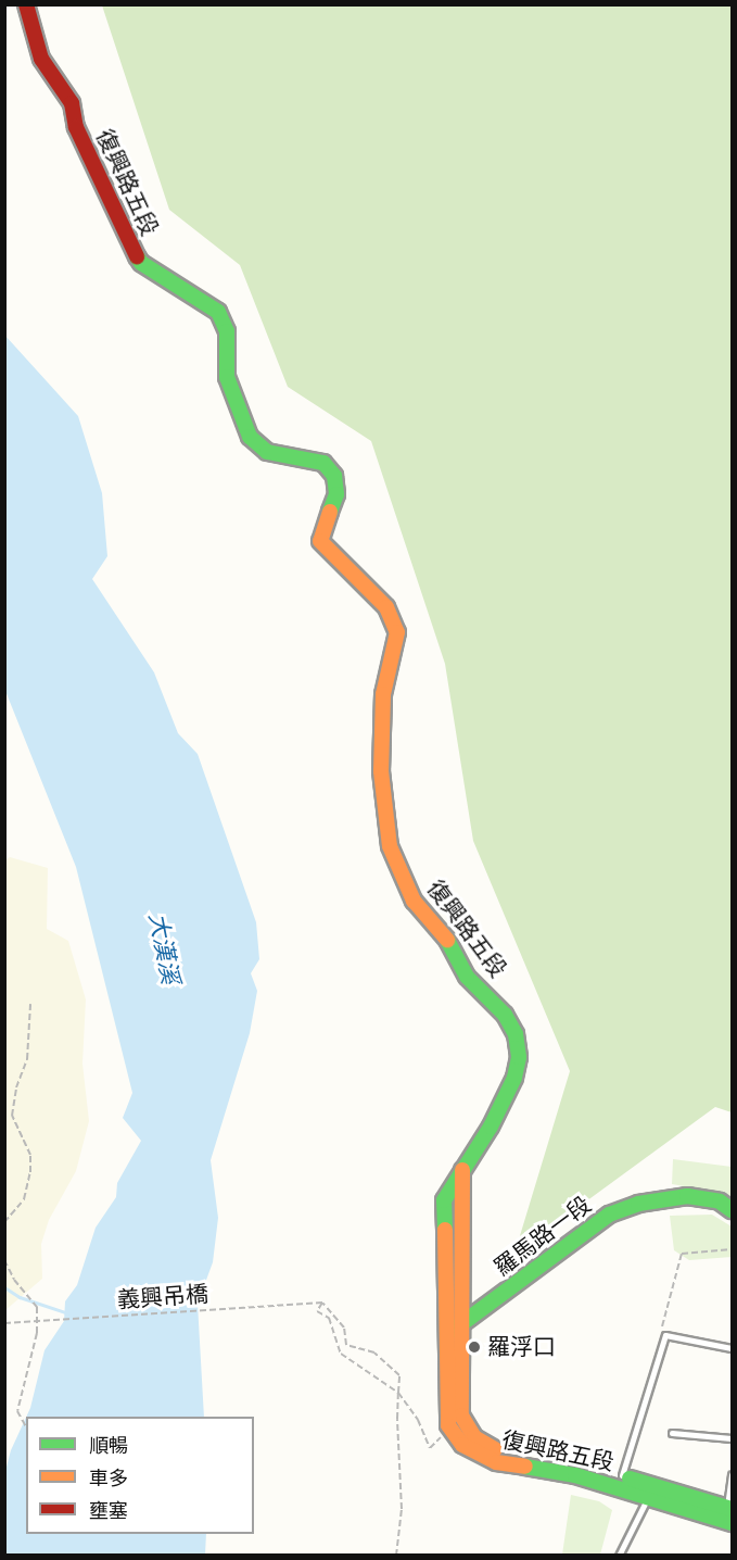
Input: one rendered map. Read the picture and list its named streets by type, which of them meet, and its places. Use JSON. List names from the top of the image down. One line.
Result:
{"streets":{"main road":["復興路五段","羅馬路一段"],"path":["義興吊橋"]},"crossings":[["復興路五段","羅馬路一段"]],"water":["大漢溪"],"places":["羅浮口"],"legend":["順暢","車多","壅塞"]}
